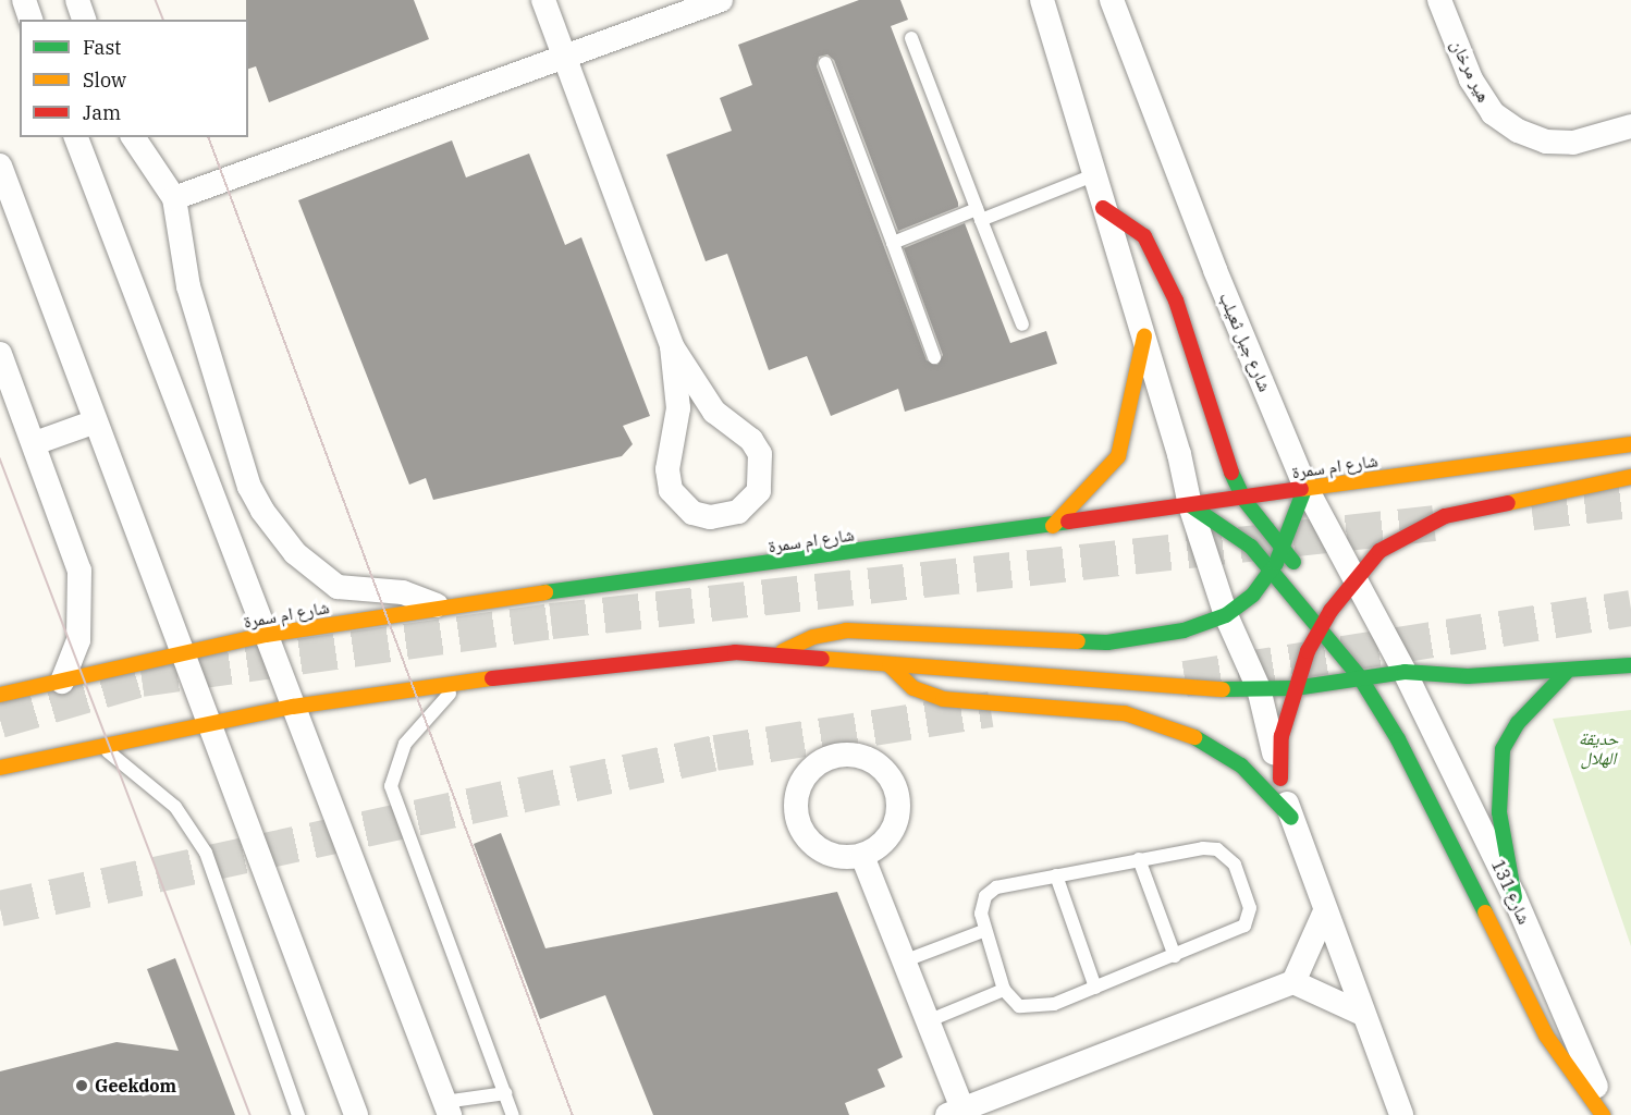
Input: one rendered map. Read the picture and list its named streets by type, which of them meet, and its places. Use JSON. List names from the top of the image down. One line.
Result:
{"streets":{"street":["هير مرخان","شارع جبل ثعيلب","شارع ام سمرة","شارع 131"]},"crossings":[["شارع جبل ثعيلب","شارع ام سمرة"],["شارع جبل ثعيلب","شارع 131"]],"parks":["حديقة الهلال"],"places":["Geekdom"],"legend":["Fast","Slow","Jam"]}
